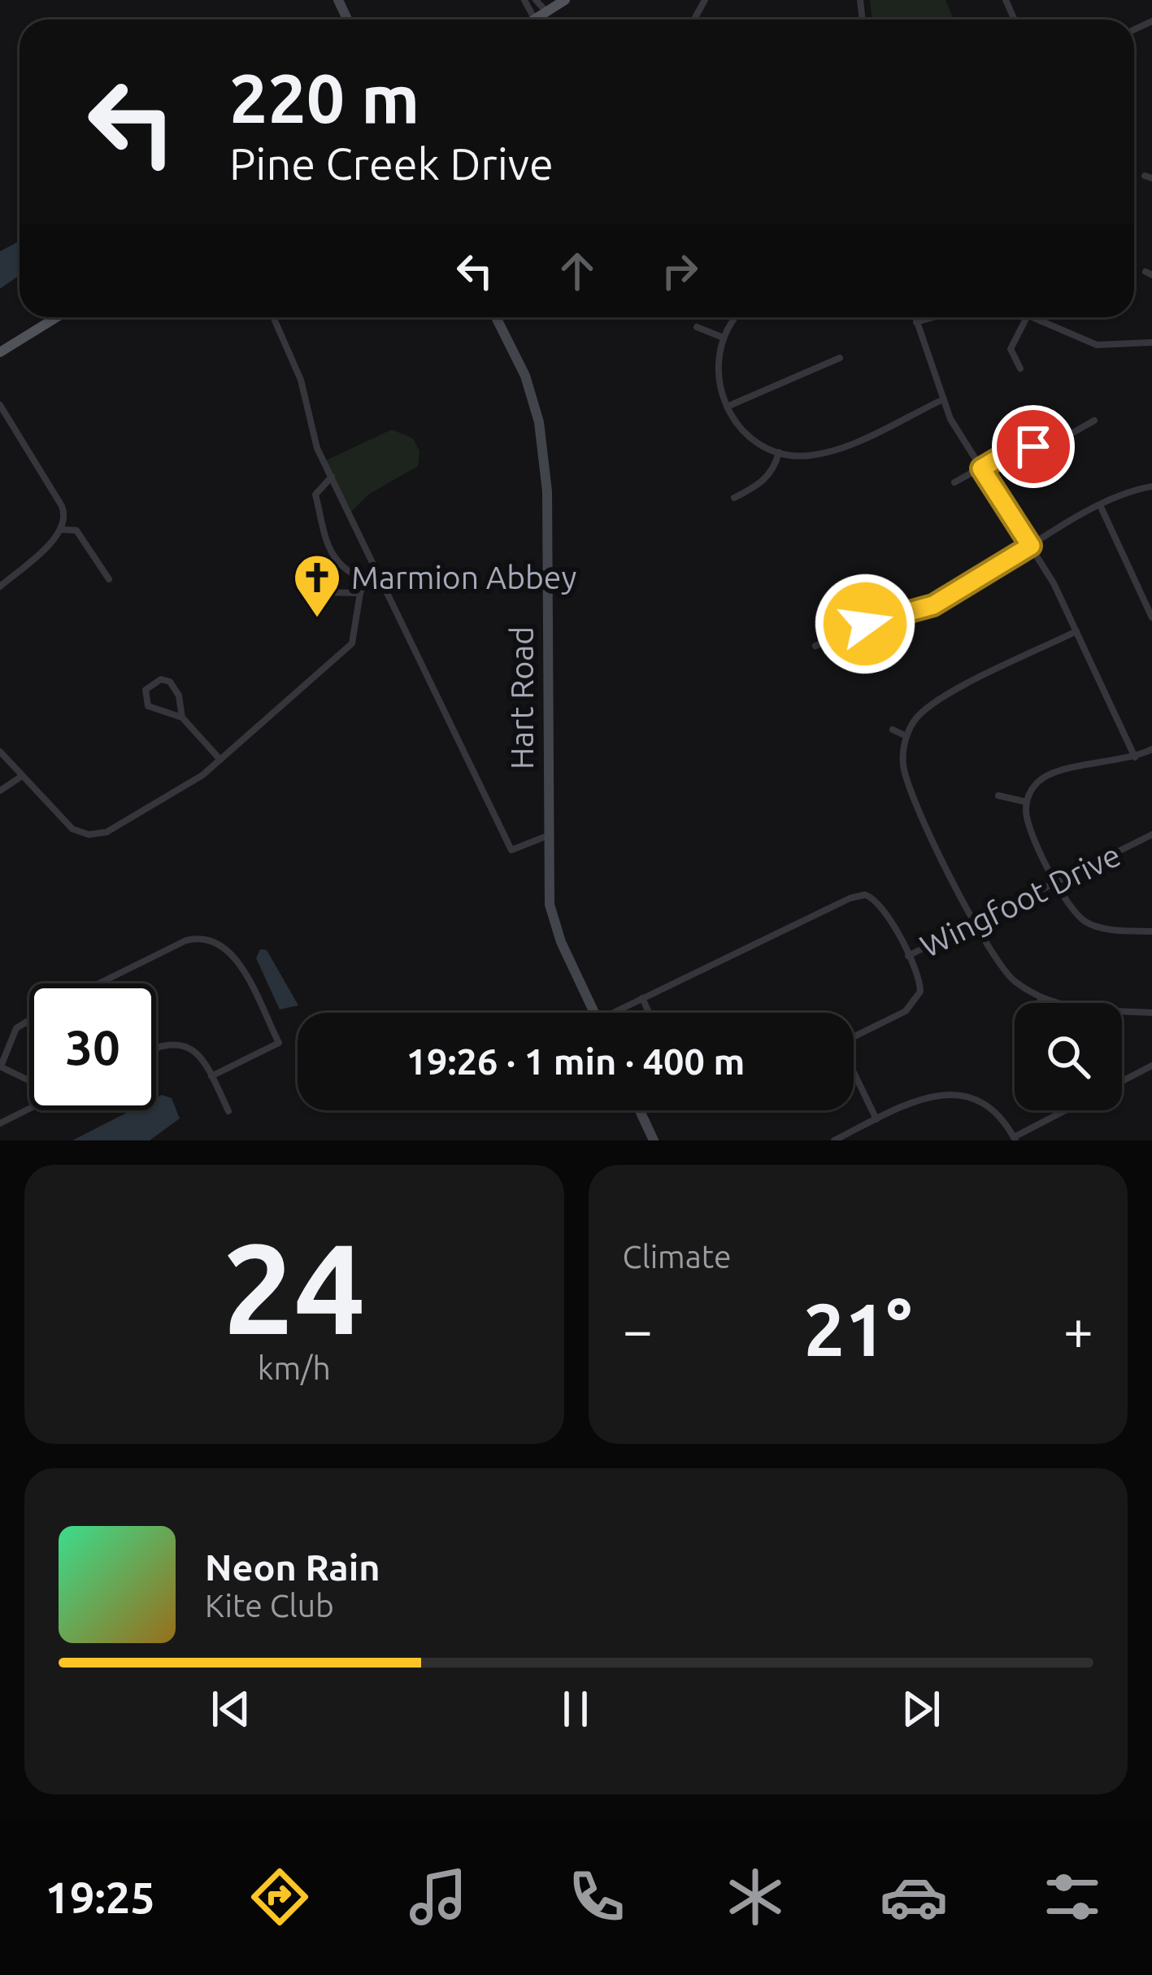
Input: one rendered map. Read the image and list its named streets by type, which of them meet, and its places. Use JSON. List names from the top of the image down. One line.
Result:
{"streets":{"street":["Hart Road","Wingfoot Drive"]},"places":{"church":["Marmion Abbey"]},"page":{"turn":["220 m","Pine Creek Drive"],"limit":"30","trip":"19:26 · 1 min · 400 m","tile":[["24","km/h"],"Climate"],"heat":["−","21°","+"],"song":["Neon Rain","Kite Club"],"tabs":"19:25"}}
